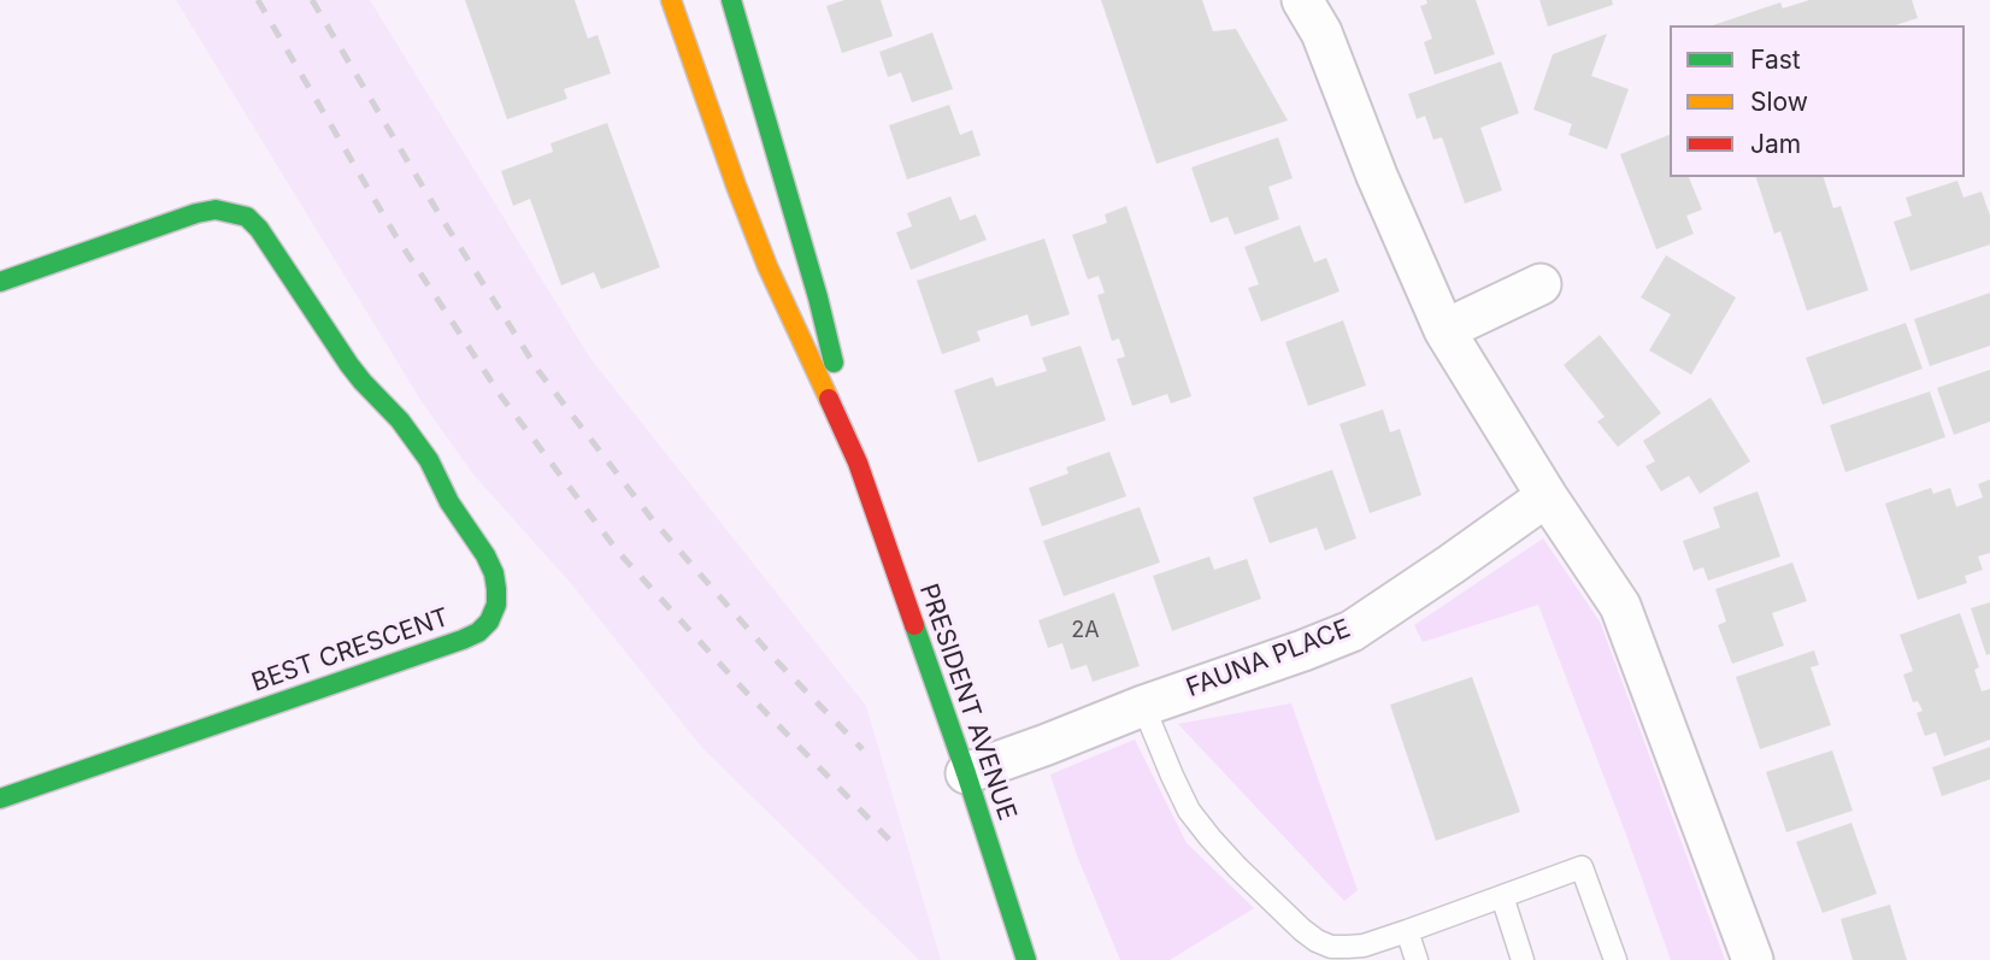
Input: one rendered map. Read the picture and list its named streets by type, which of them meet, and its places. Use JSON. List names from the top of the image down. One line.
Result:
{"streets":{"main road":["BEST CRESCENT","PRESIDENT AVENUE"],"street":["FAUNA PLACE"]},"crossings":[["FAUNA PLACE","PRESIDENT AVENUE"]],"house_numbers":["2A"],"legend":["Fast","Slow","Jam"]}
